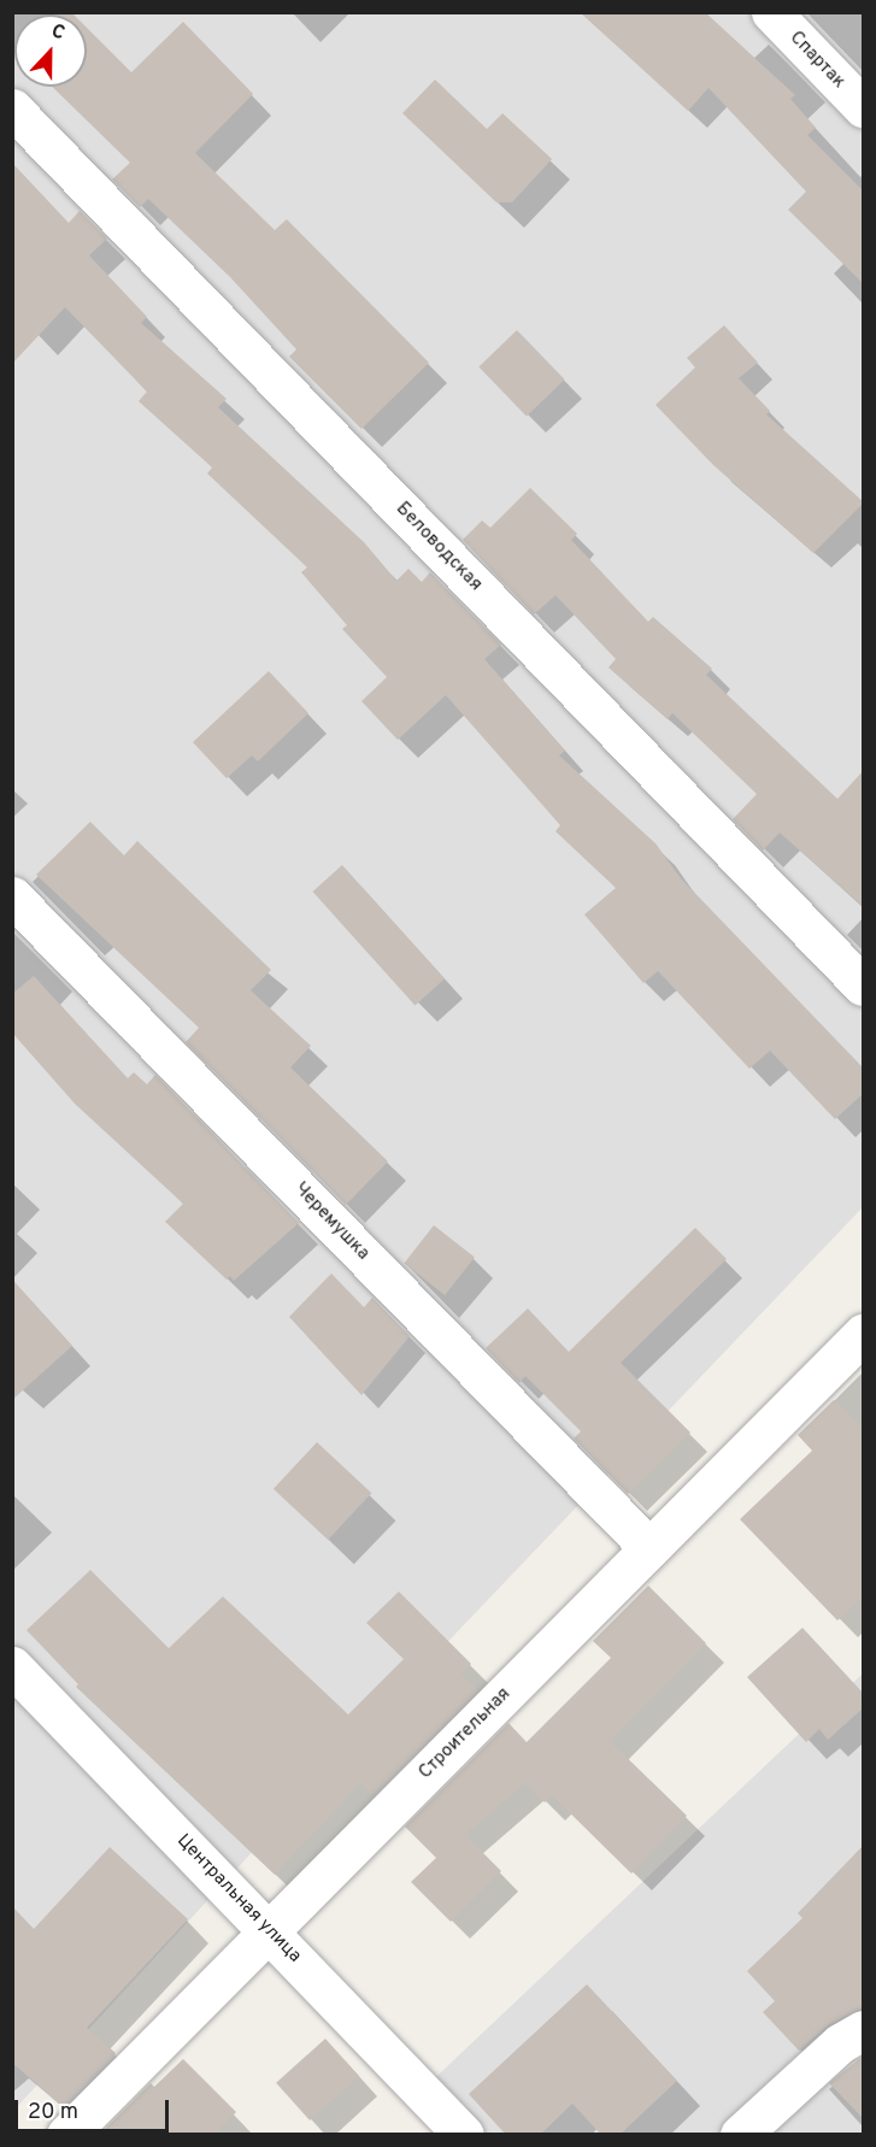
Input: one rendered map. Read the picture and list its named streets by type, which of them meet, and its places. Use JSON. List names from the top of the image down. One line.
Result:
{"streets":{"street":["Спартак","Беловодская","Черемушка","Строительная","Центральная улица"]},"crossings":[["Черемушка","Строительная"],["Строительная","Центральная улица"]],"scale_bar":"20 m","north":"top"}
